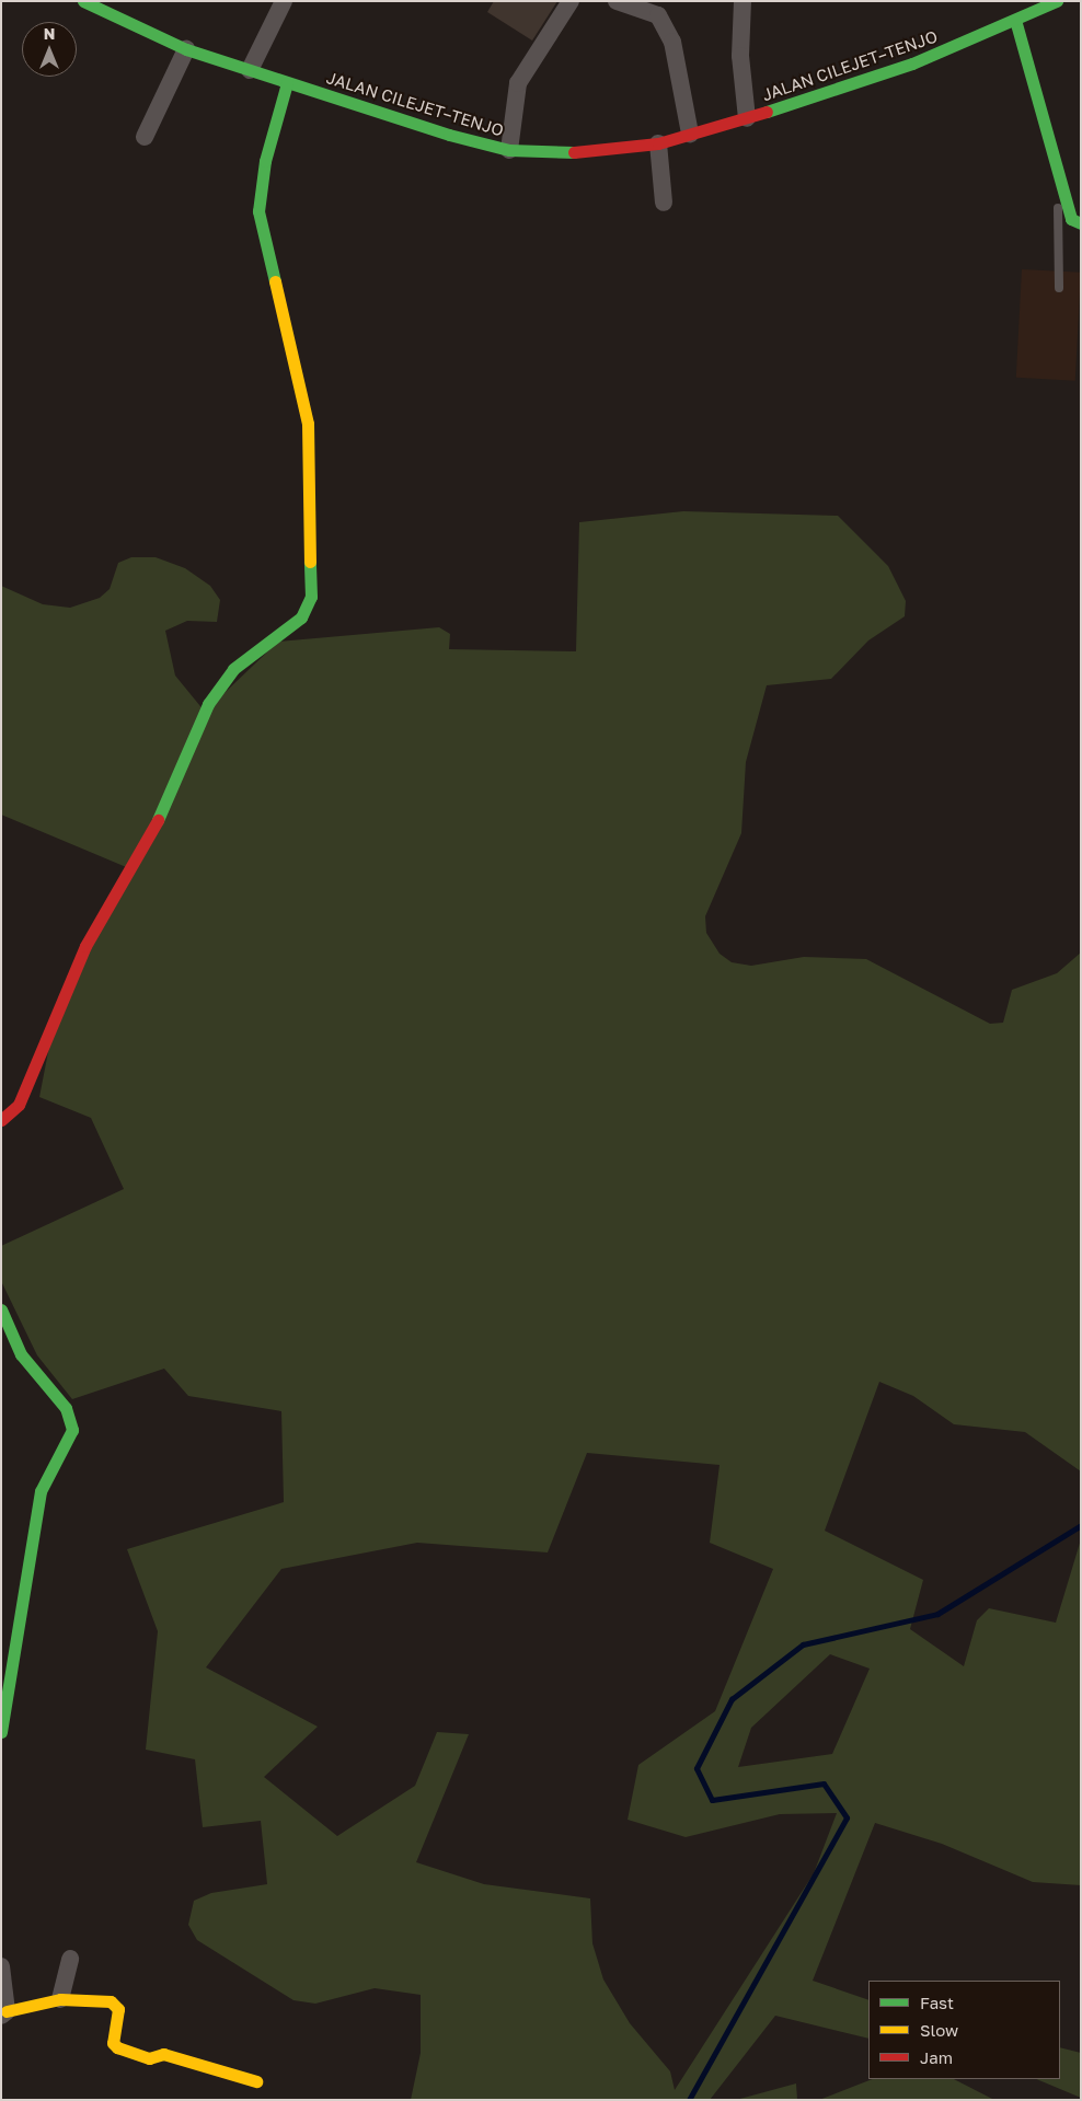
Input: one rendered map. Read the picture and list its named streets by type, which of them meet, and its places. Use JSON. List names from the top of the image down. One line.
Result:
{"streets":{"street":["JALAN CILEJET–TENJO"]},"legend":["Fast","Slow","Jam"],"north":"top"}
